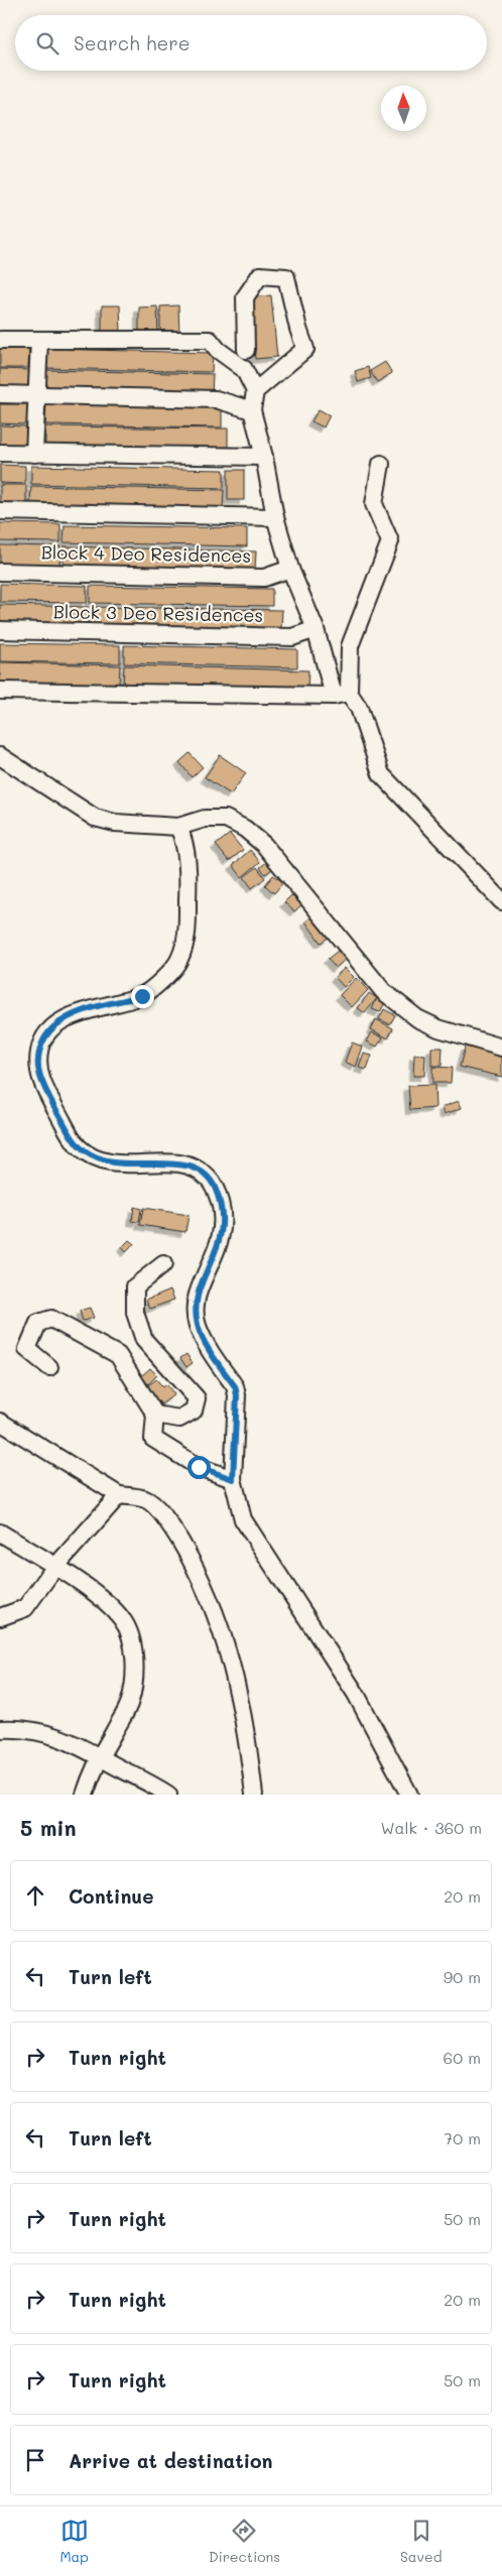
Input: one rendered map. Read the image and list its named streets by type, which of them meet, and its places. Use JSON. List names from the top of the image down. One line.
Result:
{"streets":{"street":["Block 4 Deo Residences","Block 3 Deo Residences"]},"north":"top","page":{"search":"Search here","heading":["5 min","Walk · 360 m"],"list":[["Continue","20 m"],["Turn left","90 m"],["Turn right","60 m"],["Turn left","70 m"],["Turn right","50 m"],["Turn right","20 m"],["Turn right","50 m"],"Arrive at destination"],"nav":["Map","Directions","Saved"]}}
